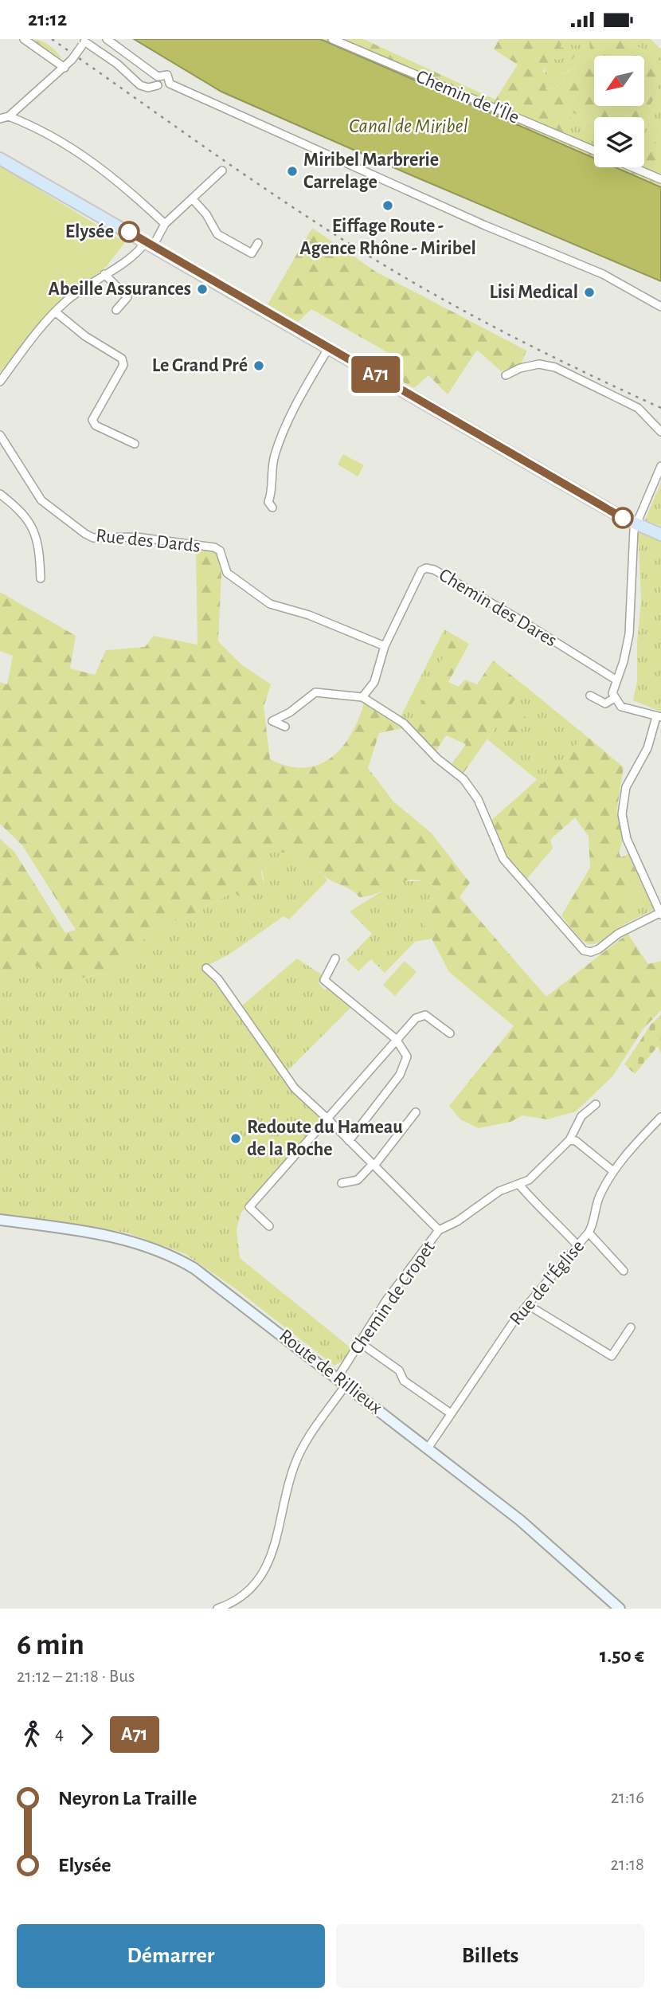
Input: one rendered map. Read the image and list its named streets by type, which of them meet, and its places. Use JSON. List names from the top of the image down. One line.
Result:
{"streets":{"street":["Chemin de l'Île","Rue des Dards","Chemin des Dares","Rue de l'Église","Chemin de Cropet","Route de Rillieux"]},"crossings":[["Rue des Dards","Chemin des Dares"],["Rue de l'Église","Route de Rillieux"],["Chemin de Cropet","Route de Rillieux"]],"water":["Canal de Miribel"],"places":["Miribel Marbrerie Carrelage","Eiffage Route - Agence Rhône - Miribel","Elysée","Abeille Assurances","Lisi Medical","Le Grand Pré","Redoute du Hameau de la Roche"],"lines":["bus line A71"],"north":"bottom left","page":{"status":"21:12","on_map":"A71","heading":["6 min","21:12 – 21:18 · Bus","1.50 €"],"legs":["4","A71"],"list":[{"name":"Neyron La Traille","value":"21:16"},{"name":"Elysée","value":"21:18"}],"buttons":["Démarrer","Billets"]}}
